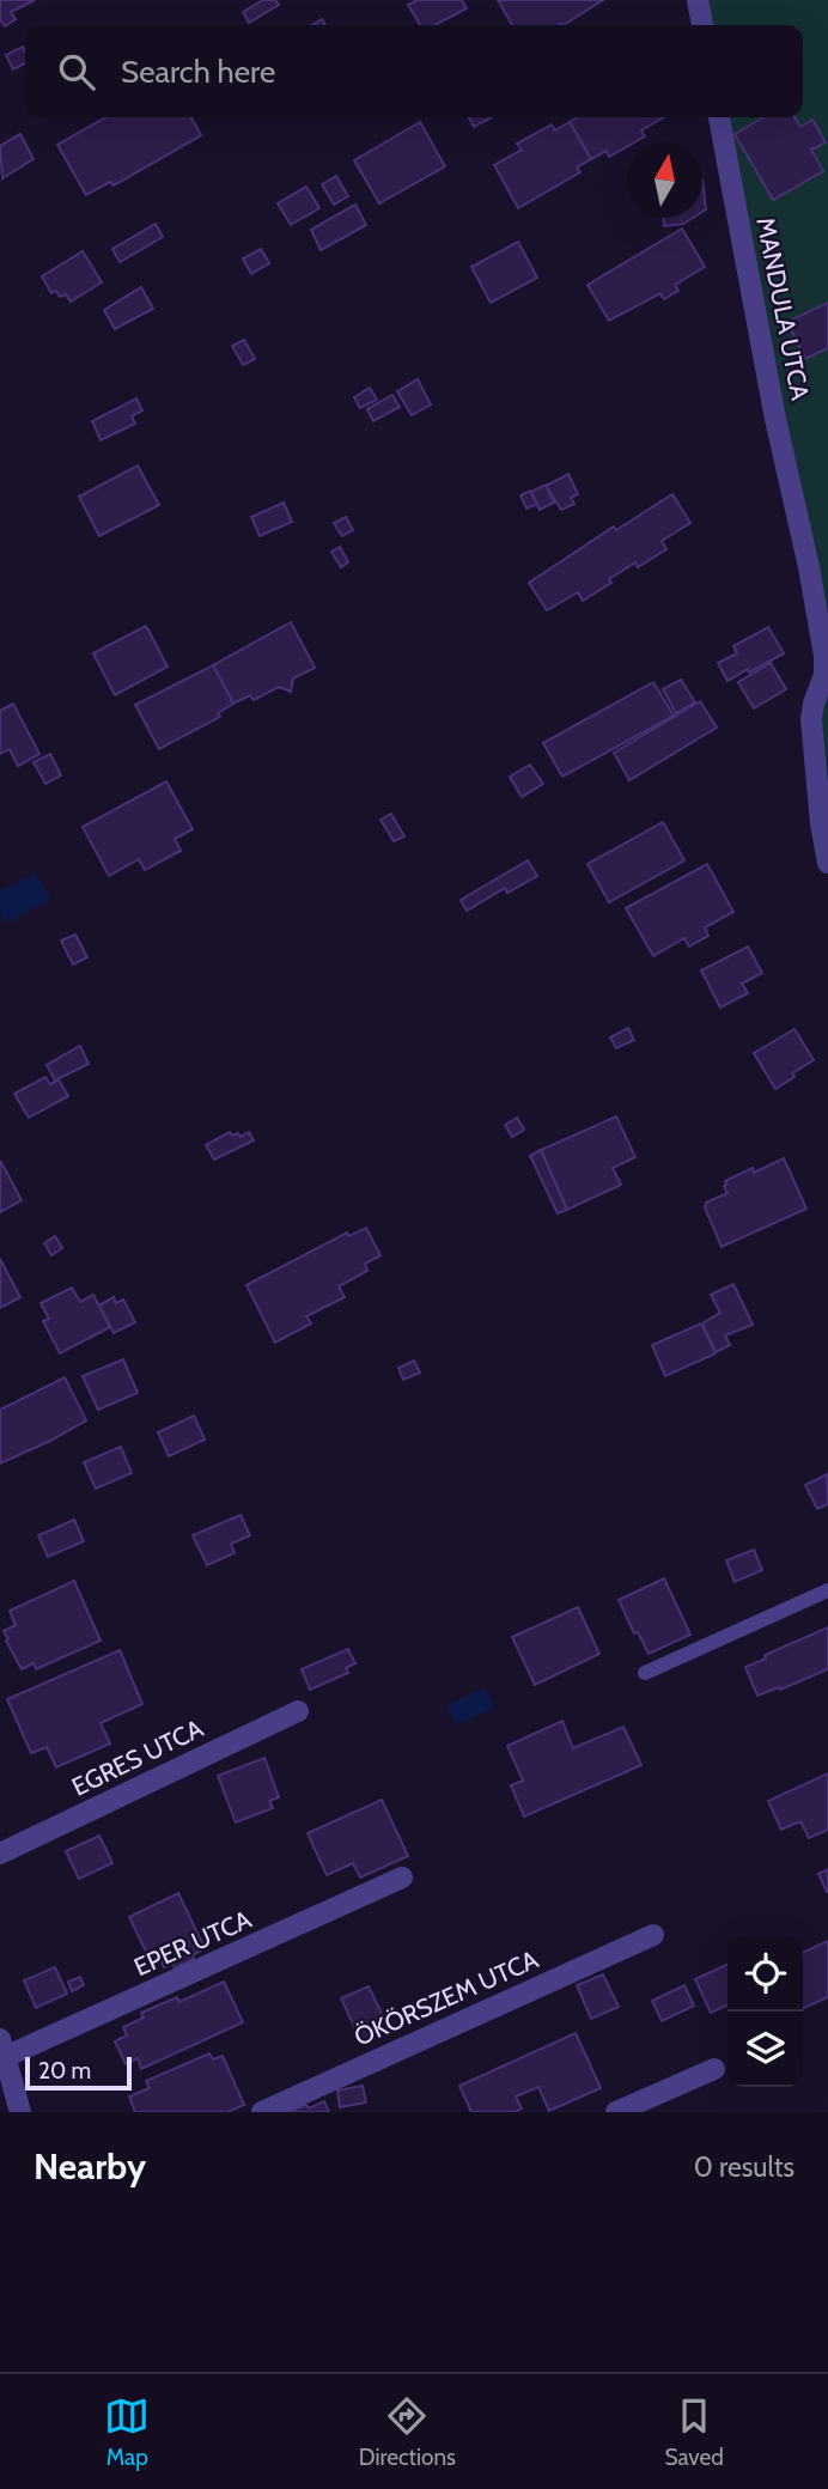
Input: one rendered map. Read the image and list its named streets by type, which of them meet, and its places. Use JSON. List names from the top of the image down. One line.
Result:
{"streets":{"street":["MANDULA UTCA","EGRES UTCA","EPER UTCA","ÖKÖRSZEM UTCA"]},"scale_bar":"20 m","north":"top","page":{"search":"Search here","scale":"20 m","heading":["Nearby","0 results"],"nav":["Map","Directions","Saved"]}}
